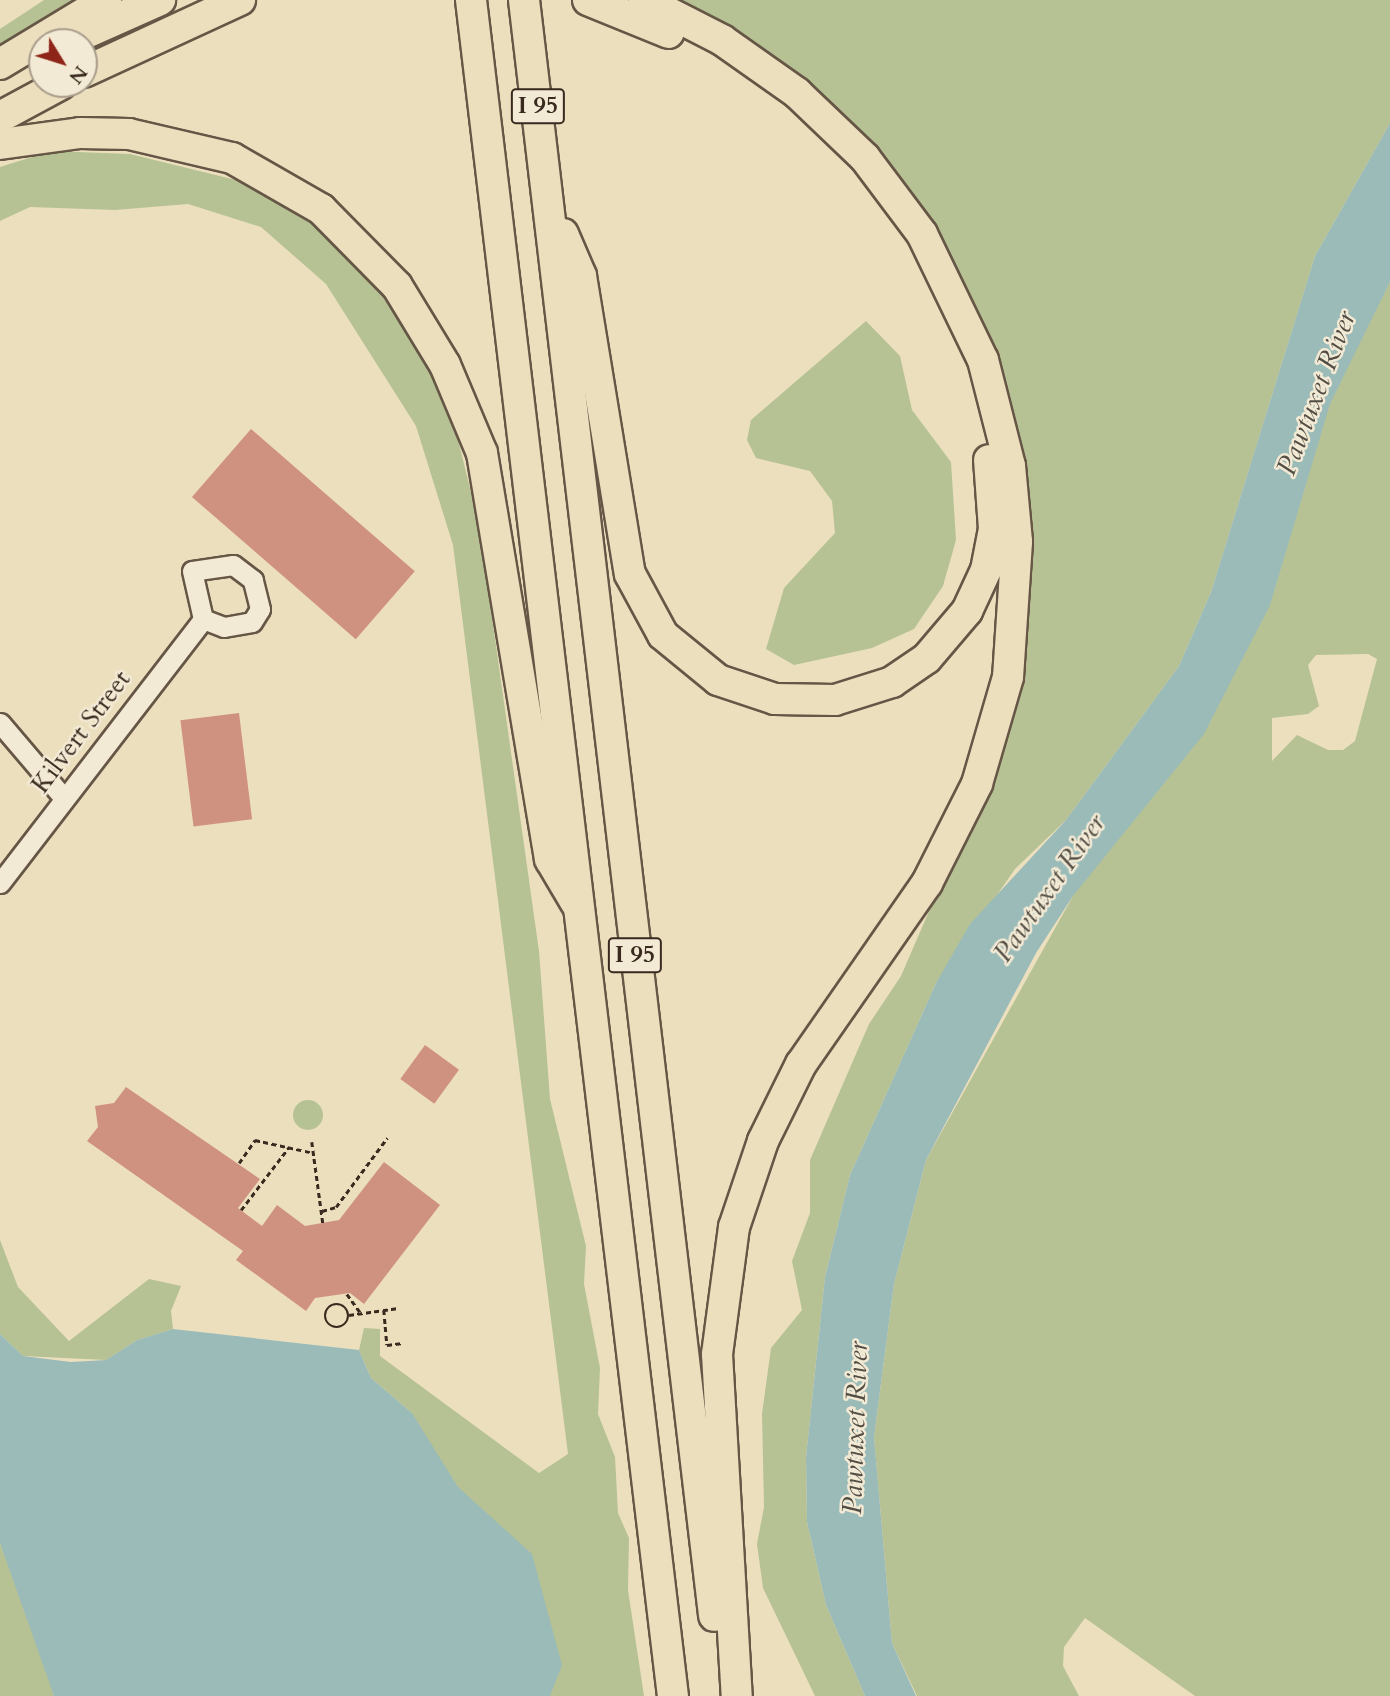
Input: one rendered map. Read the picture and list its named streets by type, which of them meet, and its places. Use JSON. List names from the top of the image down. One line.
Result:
{"streets":{"highway":["I 95"],"street":["Kilvert Street"]},"water":["Pawtuxet River"],"north":"bottom right"}
